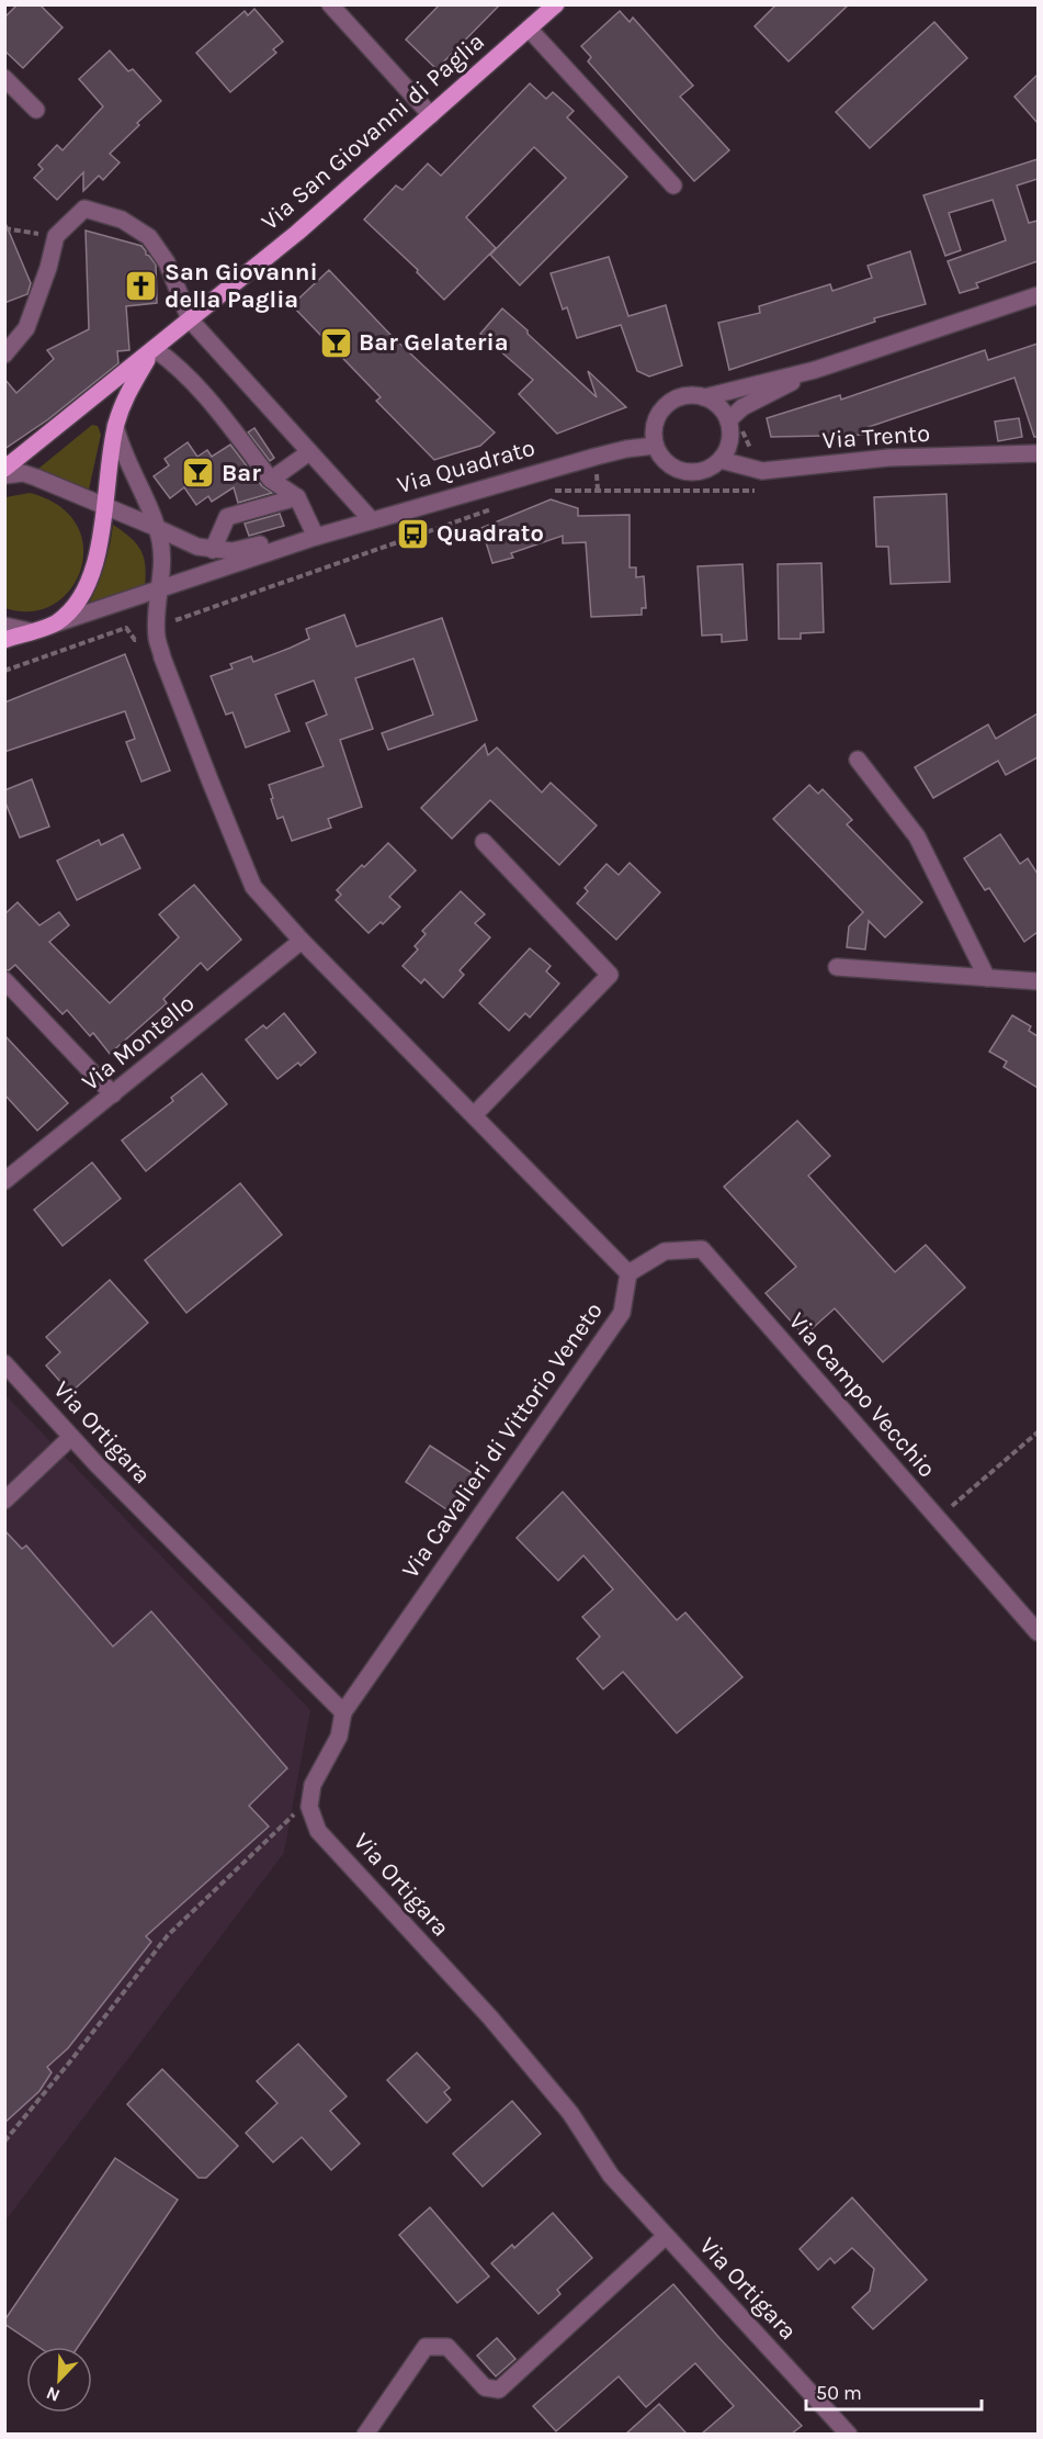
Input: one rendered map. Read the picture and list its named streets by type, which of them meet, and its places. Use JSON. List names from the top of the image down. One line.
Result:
{"streets":{"main road":["Via San Giovanni di Paglia"],"street":["Via Trento","Via Quadrato","Via Montello","Via Campo Vecchio","Via Ortigara","Via Cavalieri di Vittorio Veneto"]},"crossings":[["Via Trento","Via Quadrato"],["Via Campo Vecchio","Via Cavalieri di Vittorio Veneto"],["Via Ortigara","Via Cavalieri di Vittorio Veneto"]],"places":{"church":["San Giovanni della Paglia"],"bar":["Bar Gelateria","Bar"],"bus stop":["Quadrato"]},"scale_bar":"50 m","north":"bottom left"}
